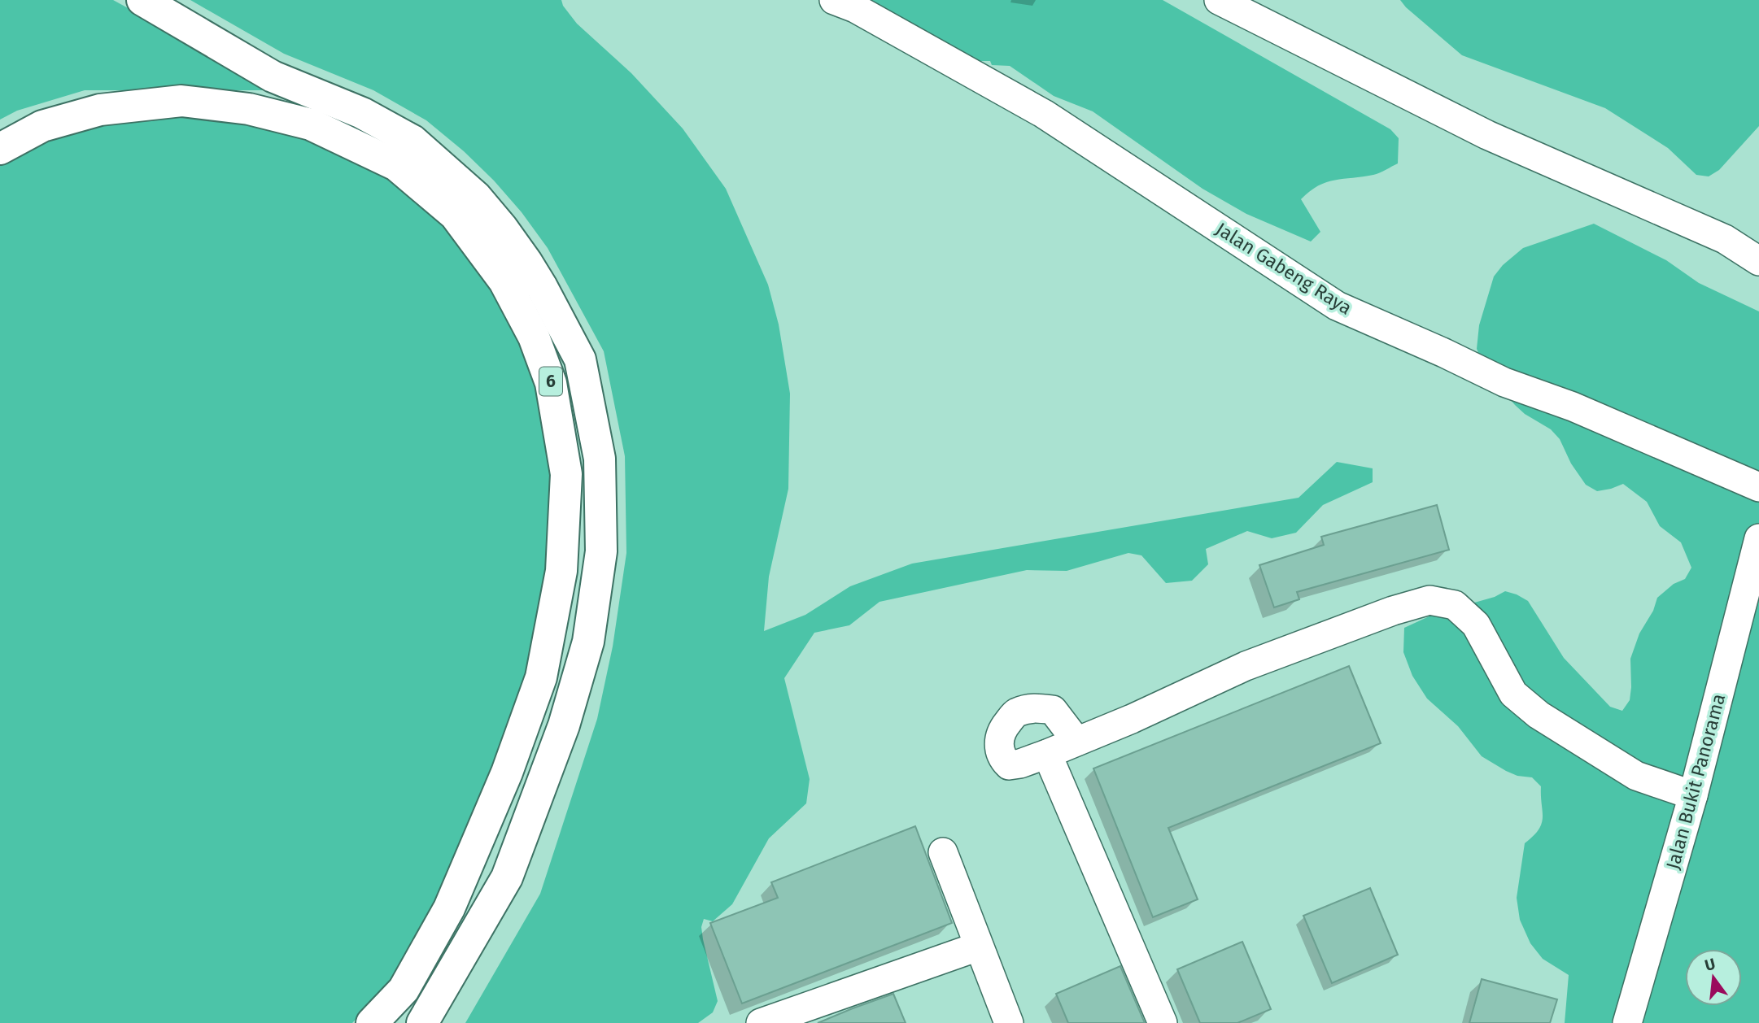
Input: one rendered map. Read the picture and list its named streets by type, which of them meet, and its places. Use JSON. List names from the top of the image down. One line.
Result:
{"streets":{"highway":["6"],"street":["Jalan Gabeng Raya","Jalan Bukit Panorama"]},"north":"top"}
